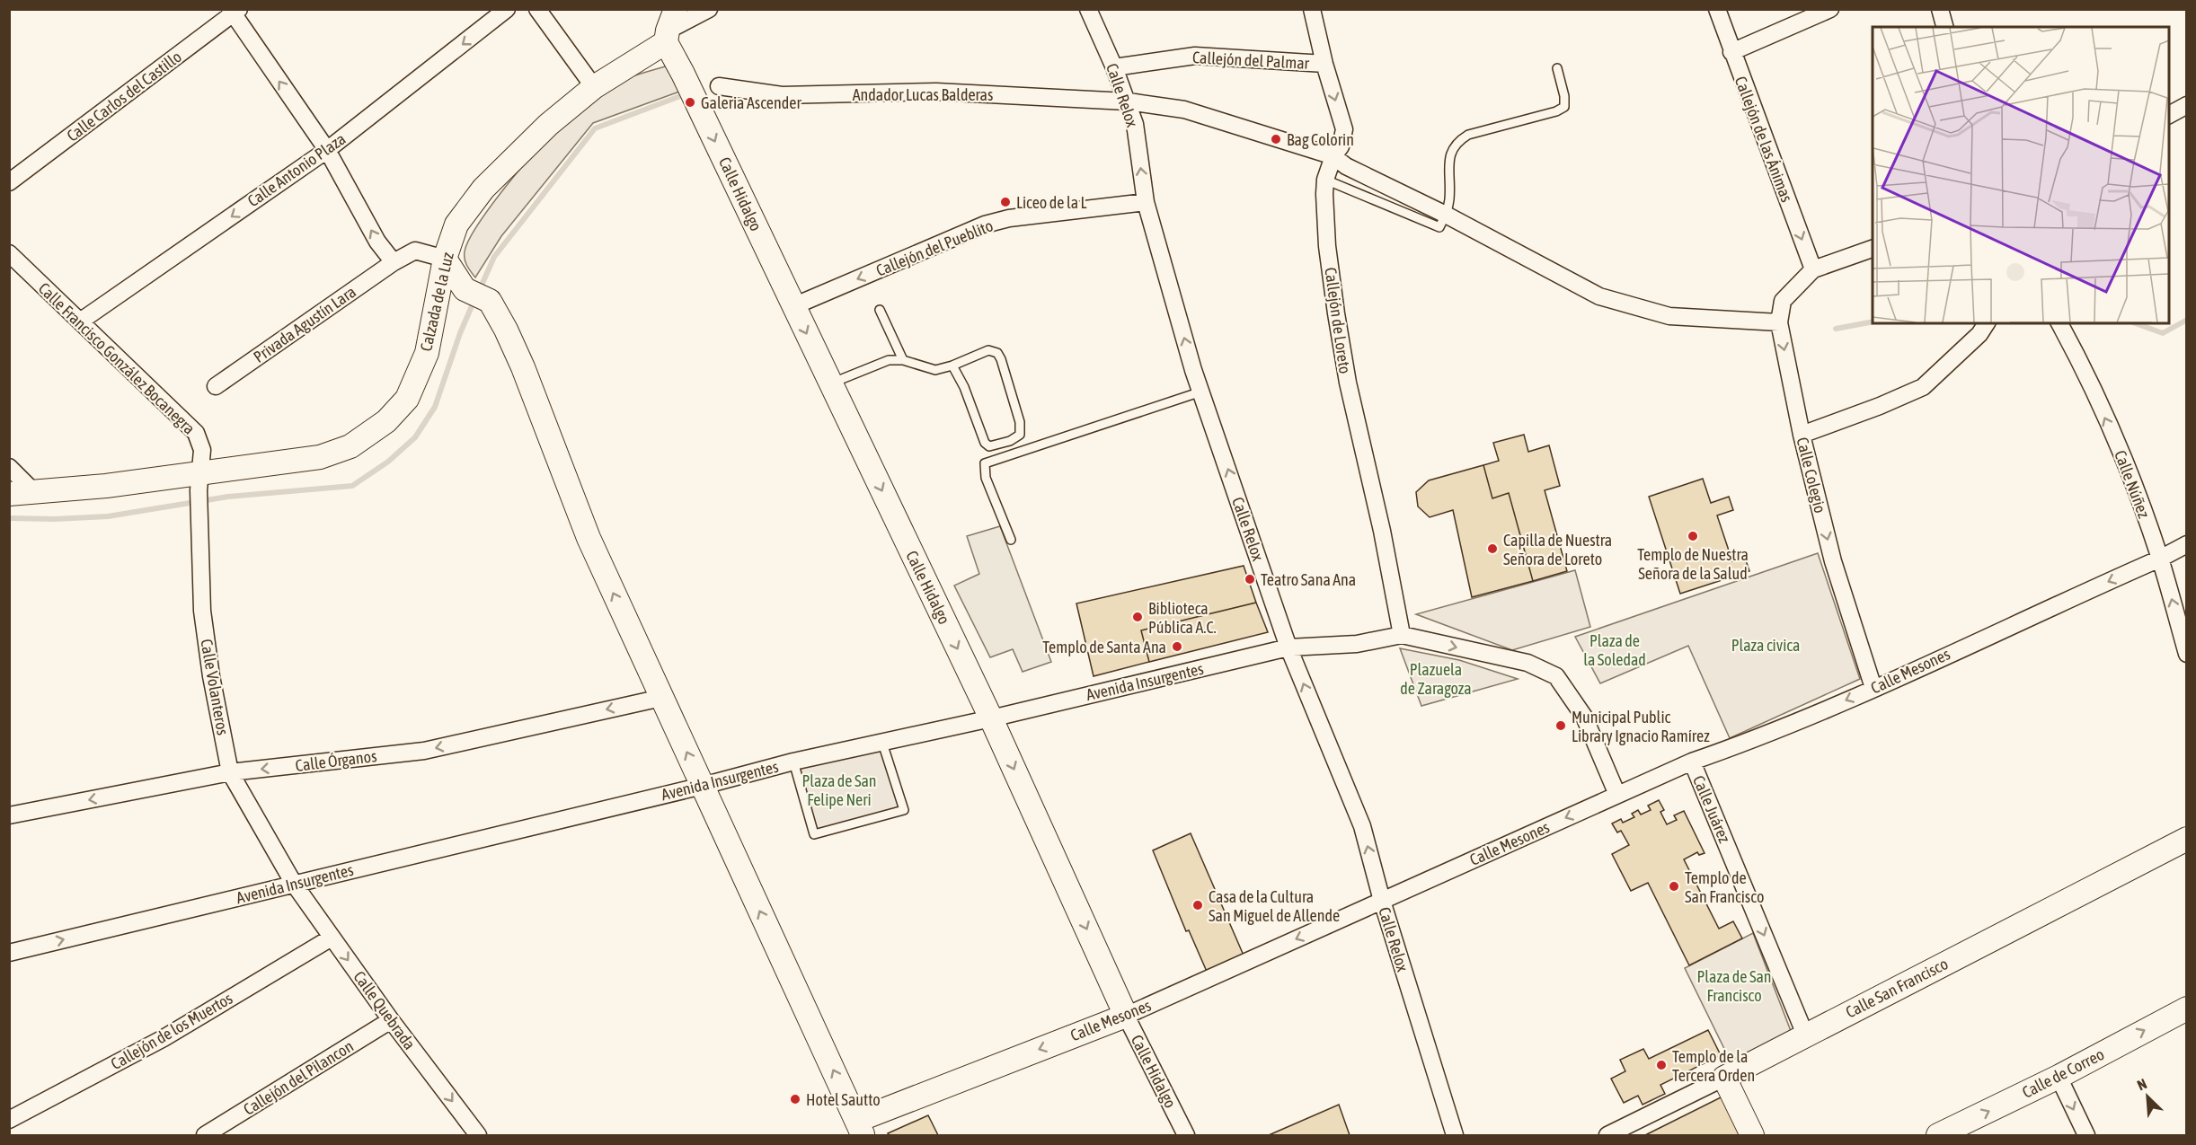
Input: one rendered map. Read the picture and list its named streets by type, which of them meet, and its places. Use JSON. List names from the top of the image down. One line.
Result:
{"streets":{"main road":["Calle Hidalgo","Calzada de la Luz","Calle Mesones","Calle San Francisco","Calle de Correo"],"street":["Callejón del Palmar","Andador Lucas Balderas","Calle Relox","Calle Carlos del Castillo","Callejón de las Ánimas","Calle Antonio Plaza","Callejón del Pueblito","Callejón de Loreto","Privada Agustín Lara","Calle Francisco González Bocanegra","Calle Colegio","Calle Núñez","Avenida Insurgentes","Calle Volanteros","Calle Órganos","Calle Juárez","Calle Quebrada","Callejón de los Muertos","Callejón del Pilancon"]},"crossings":[["Callejón del Palmar","Calle Relox"],["Callejón del Palmar","Callejón de Loreto"],["Andador Lucas Balderas","Calle Relox"],["Andador Lucas Balderas","Callejón de Loreto"],["Andador Lucas Balderas","Calle Colegio"],["Calle Relox","Callejón del Pueblito"],["Calle Relox","Calle Mesones"],["Calle Relox","Avenida Insurgentes"],["Callejón de las Ánimas","Calle Colegio"],["Calle Antonio Plaza","Calle Francisco González Bocanegra"],["Calle Hidalgo","Callejón del Pueblito"],["Calle Hidalgo","Calzada de la Luz"],["Calle Hidalgo","Calle Mesones"],["Calle Hidalgo","Avenida Insurgentes"],["Calzada de la Luz","Privada Agustín Lara"],["Calzada de la Luz","Calle Francisco González Bocanegra"],["Calzada de la Luz","Calle Volanteros"],["Callejón de Loreto","Avenida Insurgentes"],["Calle Francisco González Bocanegra","Calle Volanteros"],["Calle Colegio","Calle Mesones"],["Calle Núñez","Calle Mesones"],["Calle Mesones","Avenida Insurgentes"],["Calle Mesones","Calle Juárez"],["Avenida Insurgentes","Calle Volanteros"],["Avenida Insurgentes","Calle Quebrada"],["Calle Volanteros","Calle Órganos"],["Calle Volanteros","Calle Quebrada"],["Calle Juárez","Calle San Francisco"],["Calle Quebrada","Callejón de los Muertos"],["Calle Quebrada","Callejón del Pilancon"]],"one_way":["Calle Relox","Callejón de las Ánimas","Calle Antonio Plaza","Calle Hidalgo","Callejón del Pueblito","Calle Colegio","Calle Núñez","Calle Mesones","Calle Órganos","Calle Juárez","Calle Quebrada","Calle de Correo"],"parks":["Plaza de la Soledad","Plaza civica","Plazuela de Zaragoza","Plaza de San Felipe Neri","Plaza de San Francisco"],"places":["Galeria Ascender","Bag Colorin","Liceo de la L","Templo de Nuestra Señora de la Salud","Capilla de Nuestra Señora de Loreto","Teatro Sana Ana","Biblioteca Pública A.C.","Templo de Santa Ana","Municipal Public Library Ignacio Ramírez","Templo de San Francisco","Casa de la Cultura San Miguel de Allende","Templo de la Tercera Orden","Hotel Sautto"],"north":"top left"}
